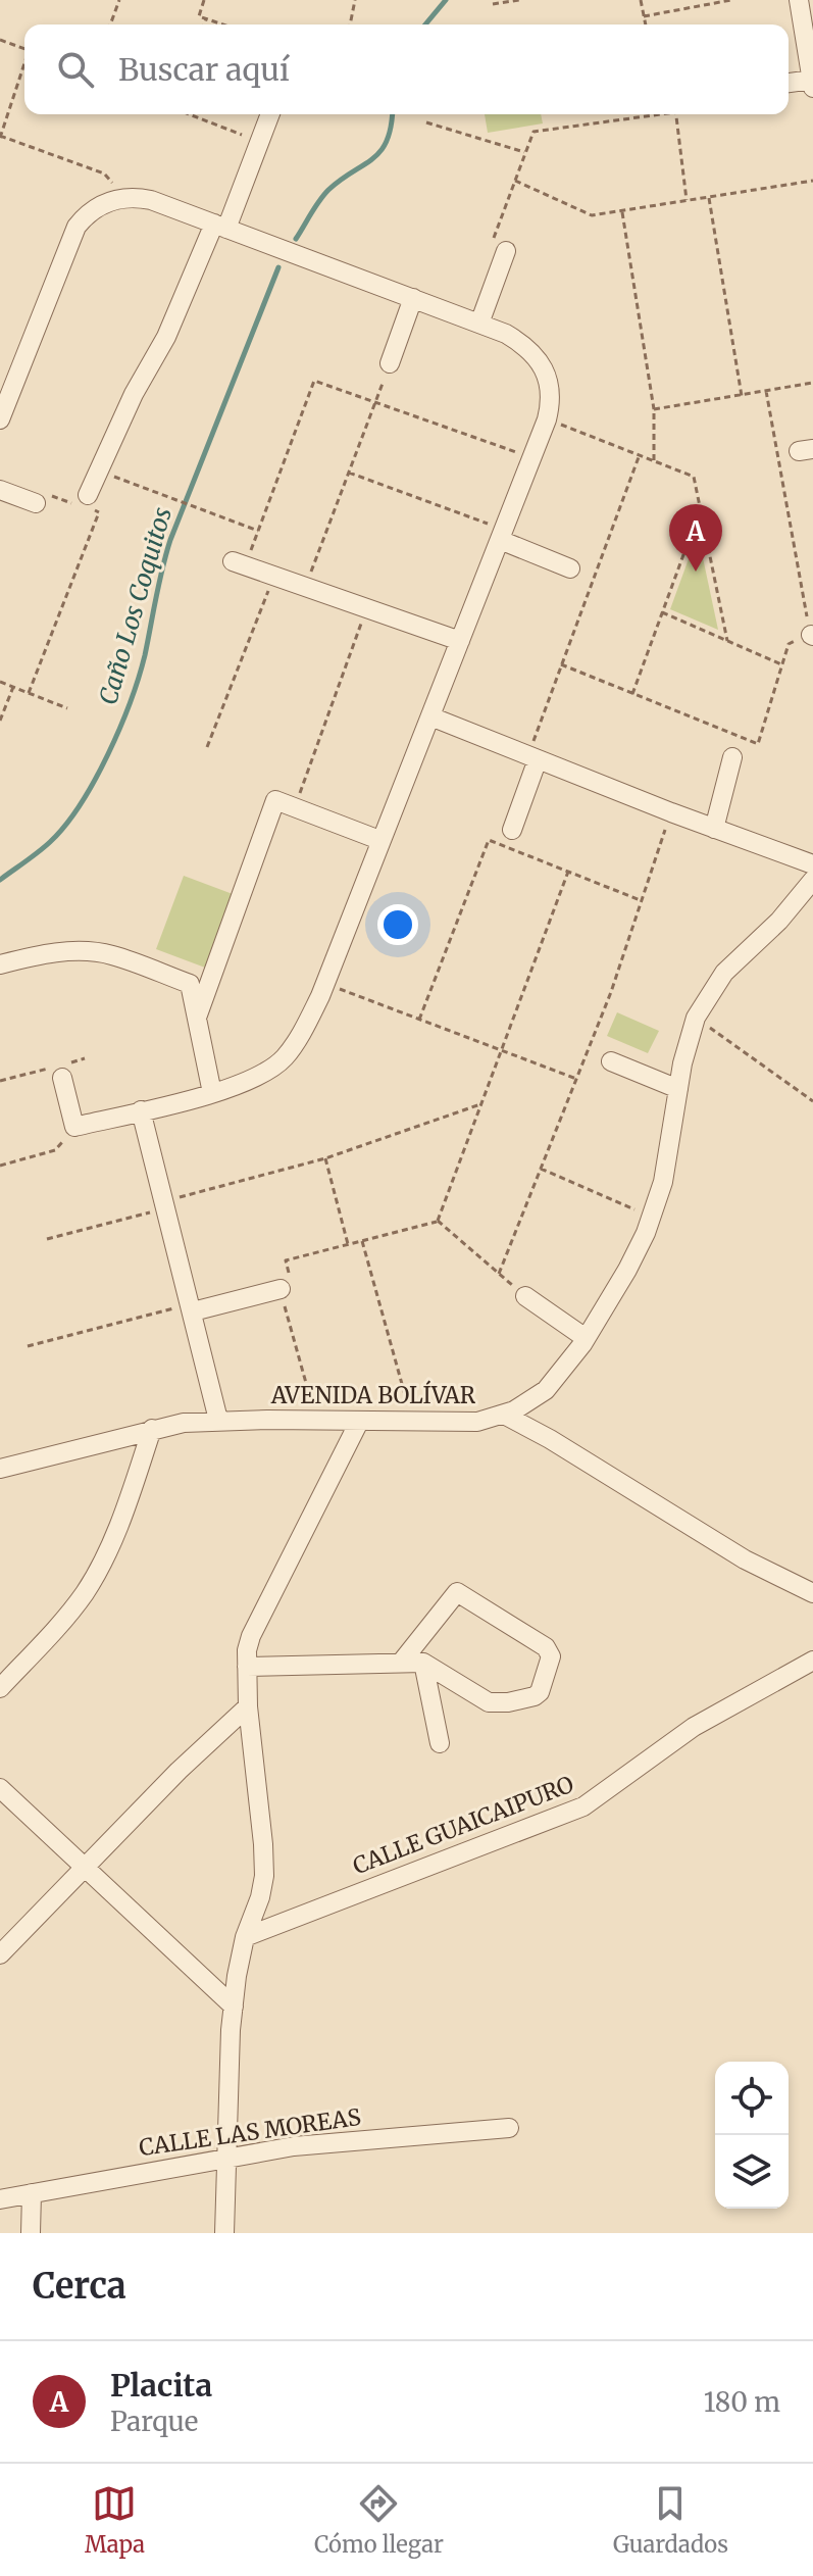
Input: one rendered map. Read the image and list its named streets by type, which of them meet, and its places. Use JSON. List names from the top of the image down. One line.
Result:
{"streets":{"street":["AVENIDA BOLÍVAR","CALLE GUAICAIPURO","CALLE LAS MOREAS"]},"water":["Caño Los Coquitos"],"page":{"search":"Buscar aquí","pins":"A","heading":"Cerca","list":[{"mark":"A","name":"Placita","note":"Parque","value":"180 m"}],"nav":["Mapa","Cómo llegar","Guardados"]}}
